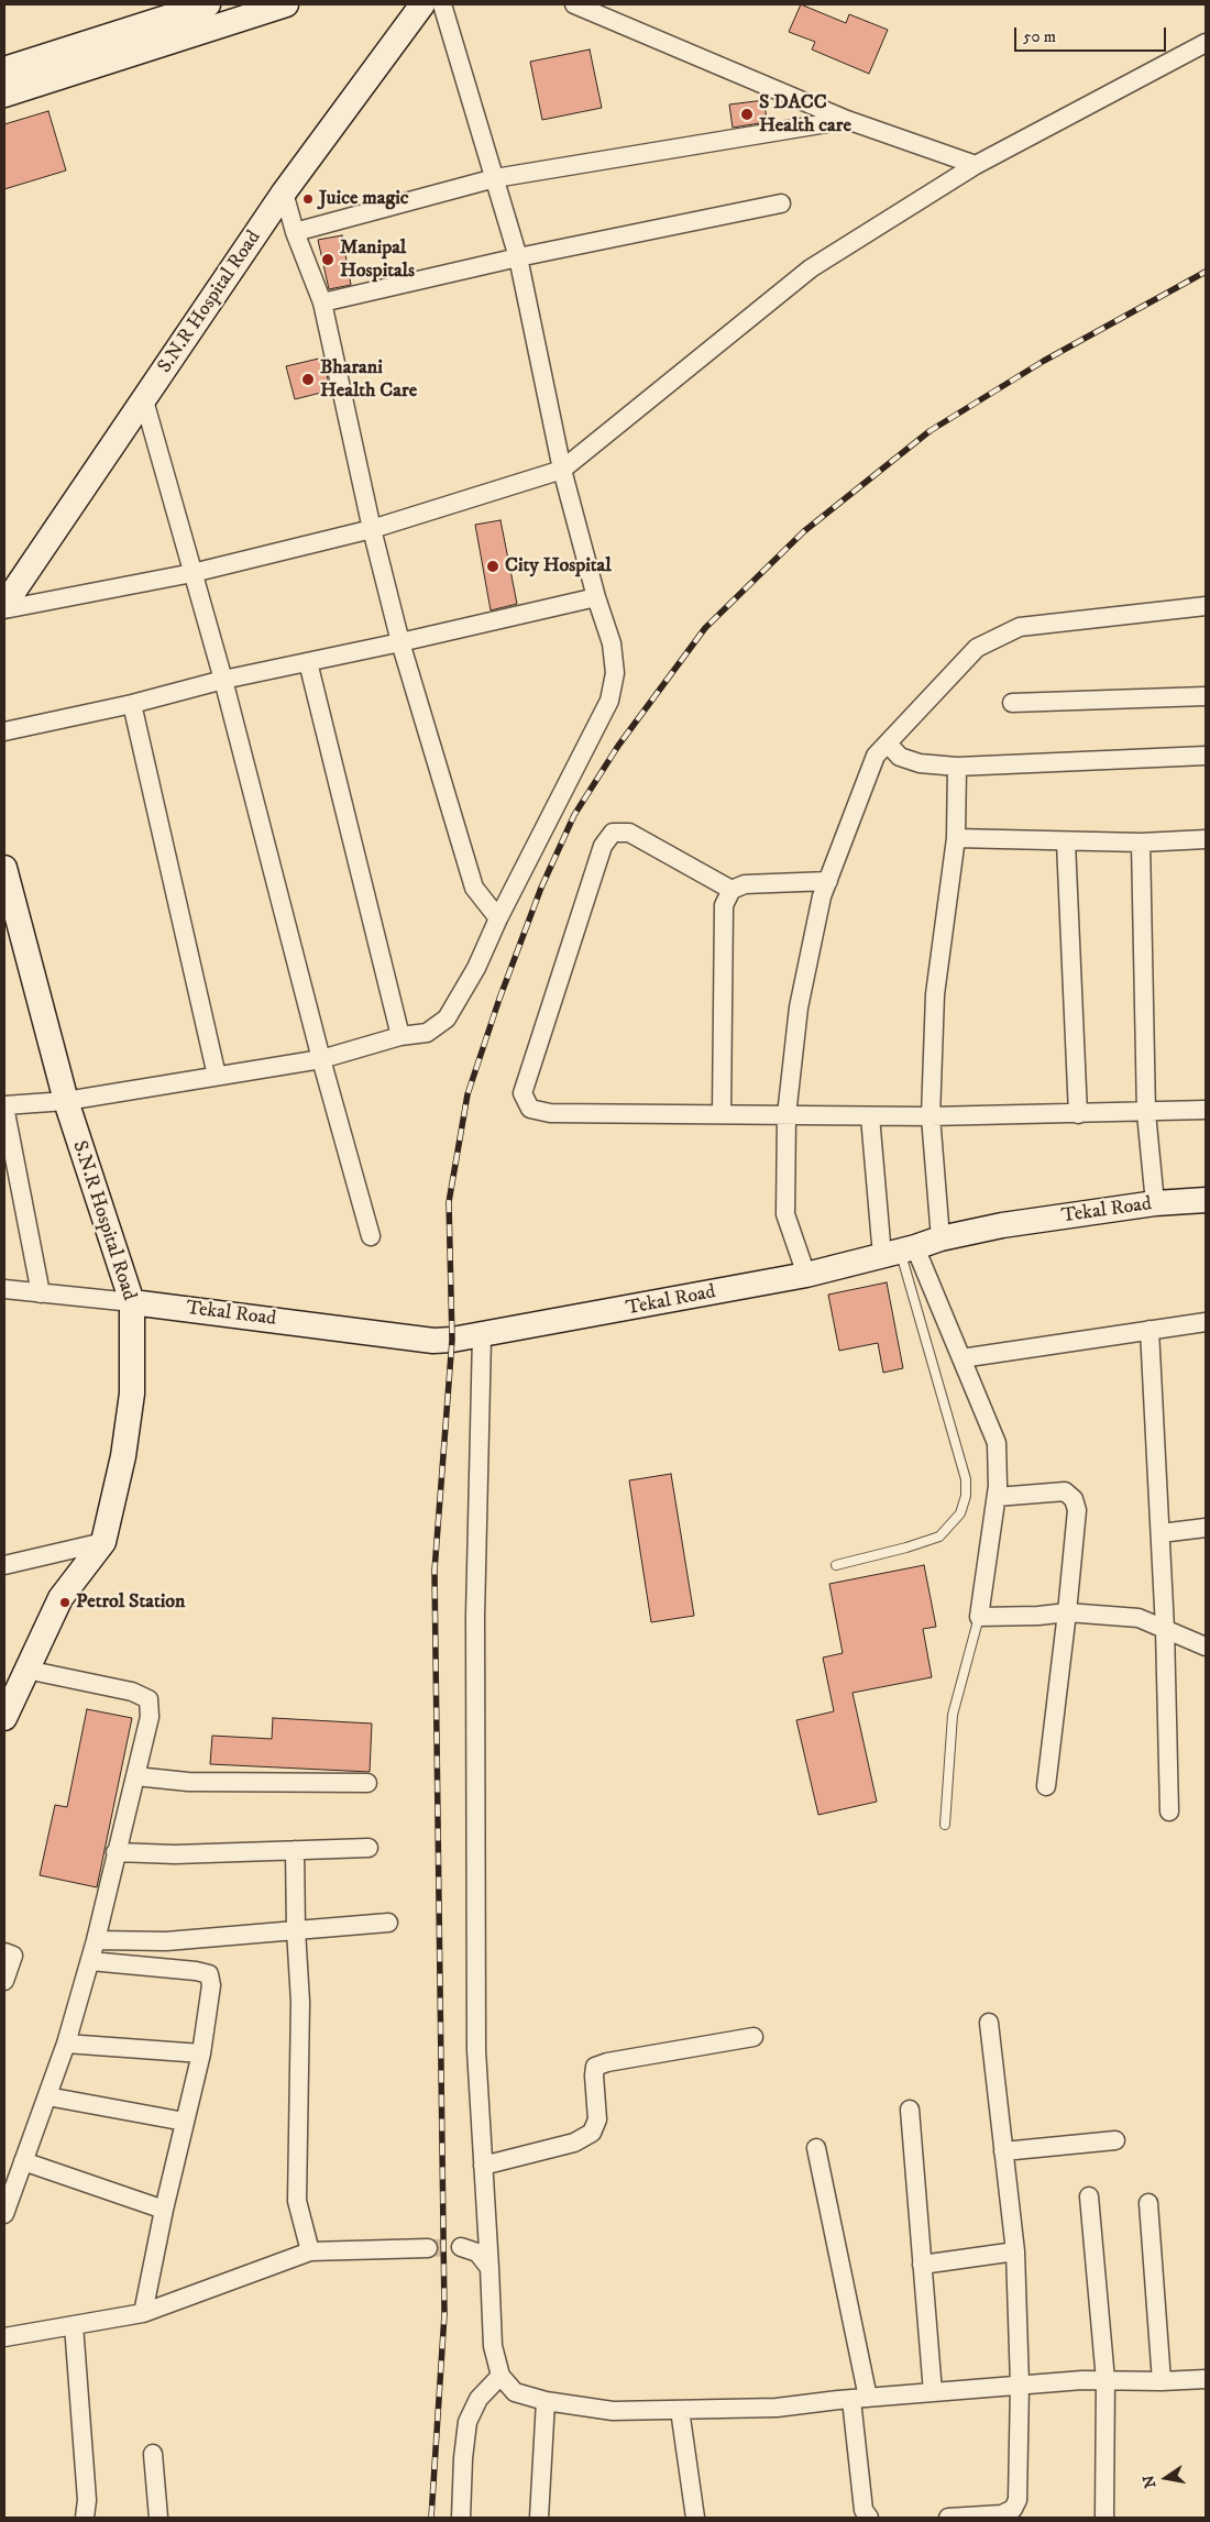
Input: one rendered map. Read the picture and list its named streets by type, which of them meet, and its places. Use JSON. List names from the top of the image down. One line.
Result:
{"streets":{"main road":["S.N.R Hospital Road","Tekal Road"]},"crossings":[["S.N.R Hospital Road","Tekal Road"]],"places":["S DACC Health care","Juice magic","Manipal Hospitals","Bharani Health Care","City Hospital","Petrol Station"],"scale_bar":"50 m","north":"left"}
